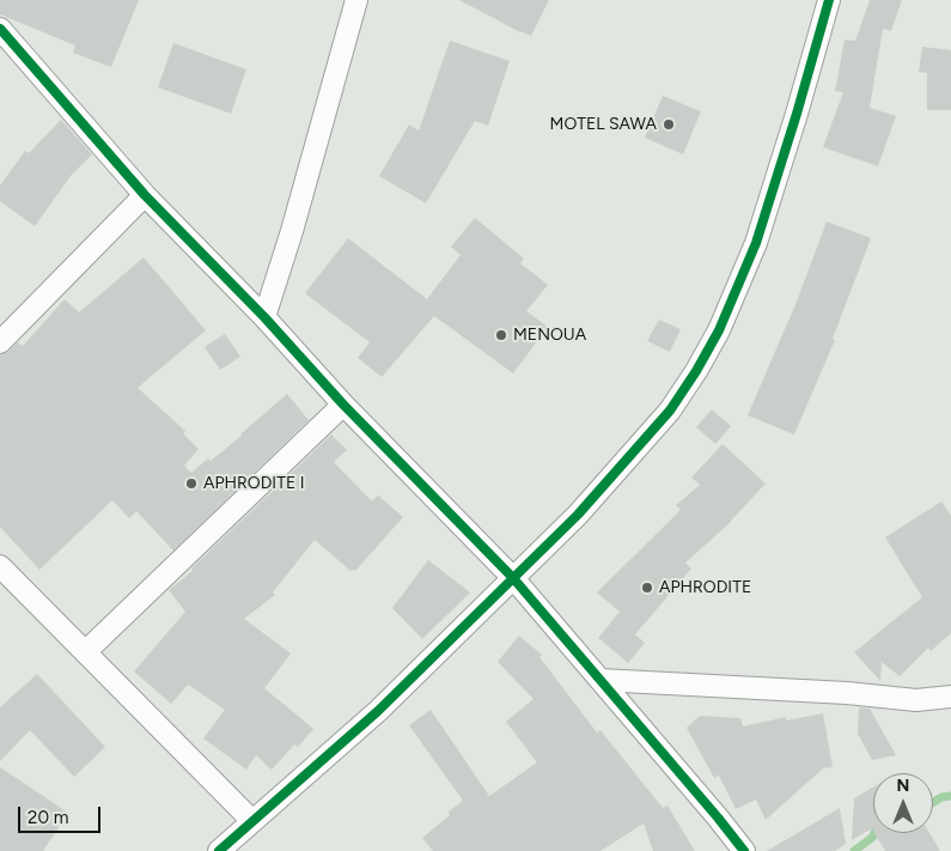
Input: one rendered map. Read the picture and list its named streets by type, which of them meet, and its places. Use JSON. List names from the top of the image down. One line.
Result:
{"places":["MOTEL SAWA","MENOUA","APHRODITE I","APHRODITE"],"scale_bar":"20 m","north":"top"}
